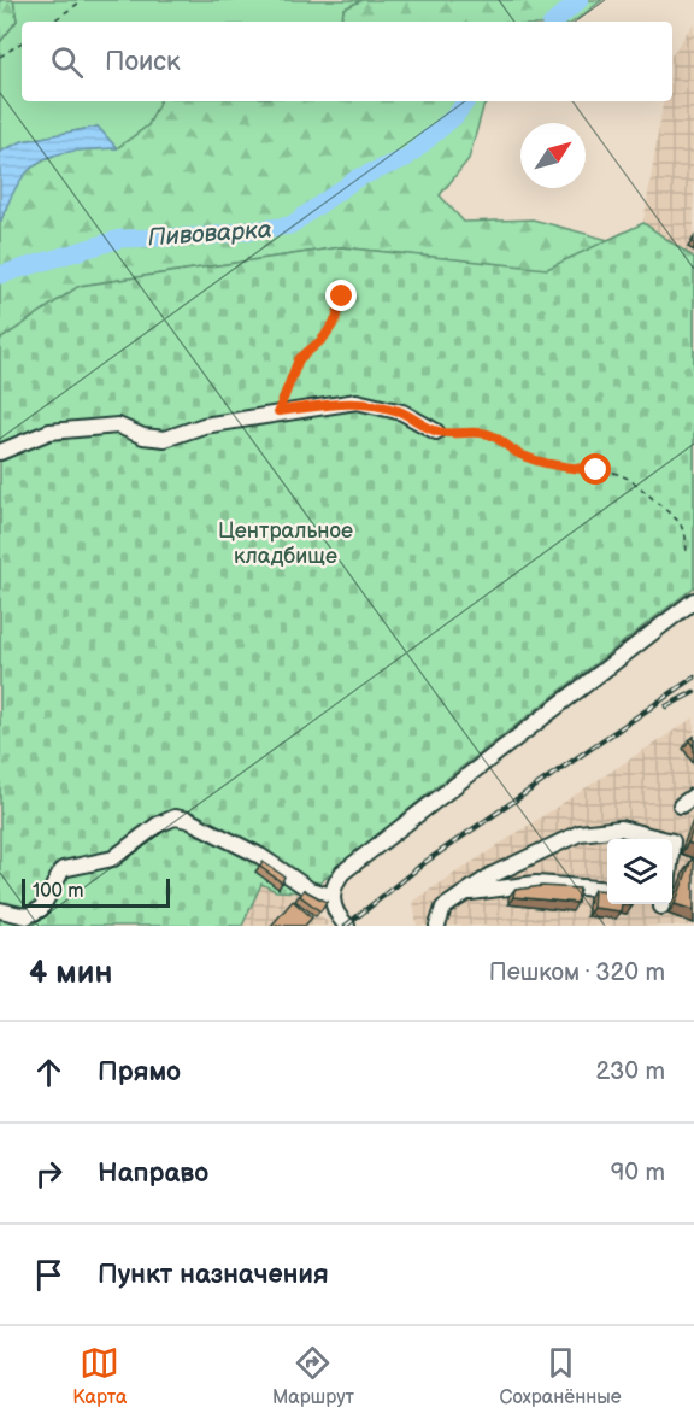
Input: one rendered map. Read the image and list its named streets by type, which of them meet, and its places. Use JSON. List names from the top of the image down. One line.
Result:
{"water":["Пивоварка"],"parks":["Центральное кладбище"],"scale_bar":"100 m","north":"top right","page":{"search":"Поиск","scale":"100 m","heading":["4 мин","Пешком · 320 m"],"list":[["Прямо","230 m"],["Направо","90 m"],"Пункт назначения"],"nav":["Карта","Маршрут","Сохранённые"]}}
